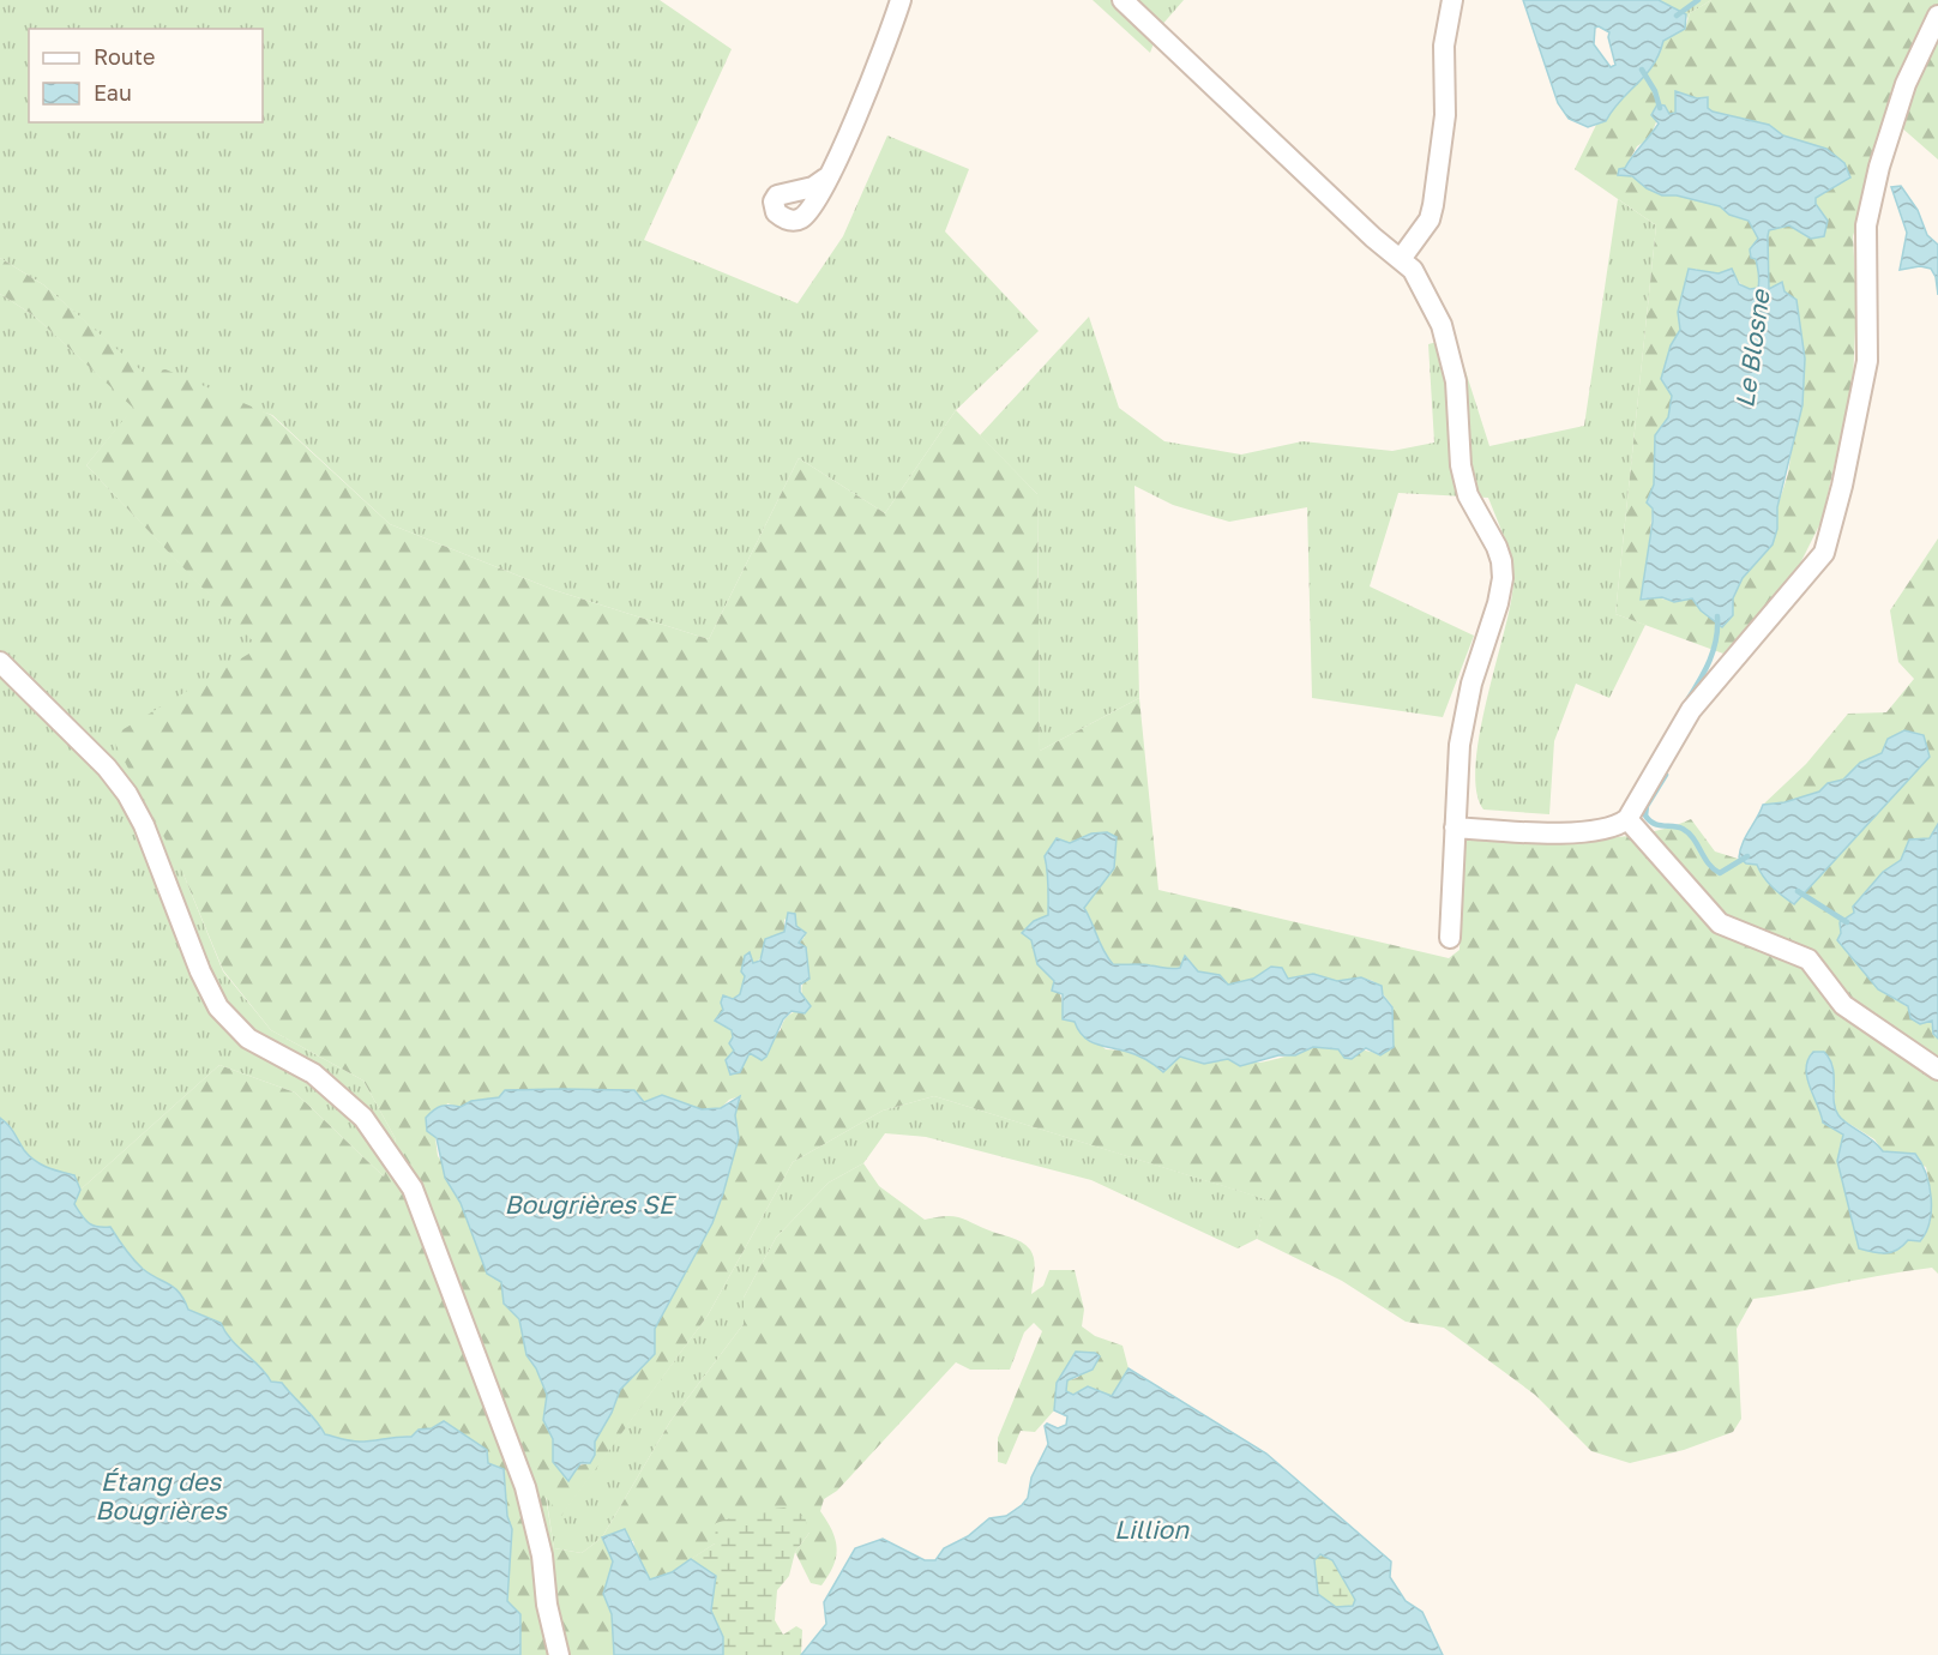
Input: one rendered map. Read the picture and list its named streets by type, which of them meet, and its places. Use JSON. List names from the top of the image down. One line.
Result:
{"water":["Le Blosne","Bougrières SE","Étang des Bougrières","Lillion"],"legend":["Route","Eau"]}
